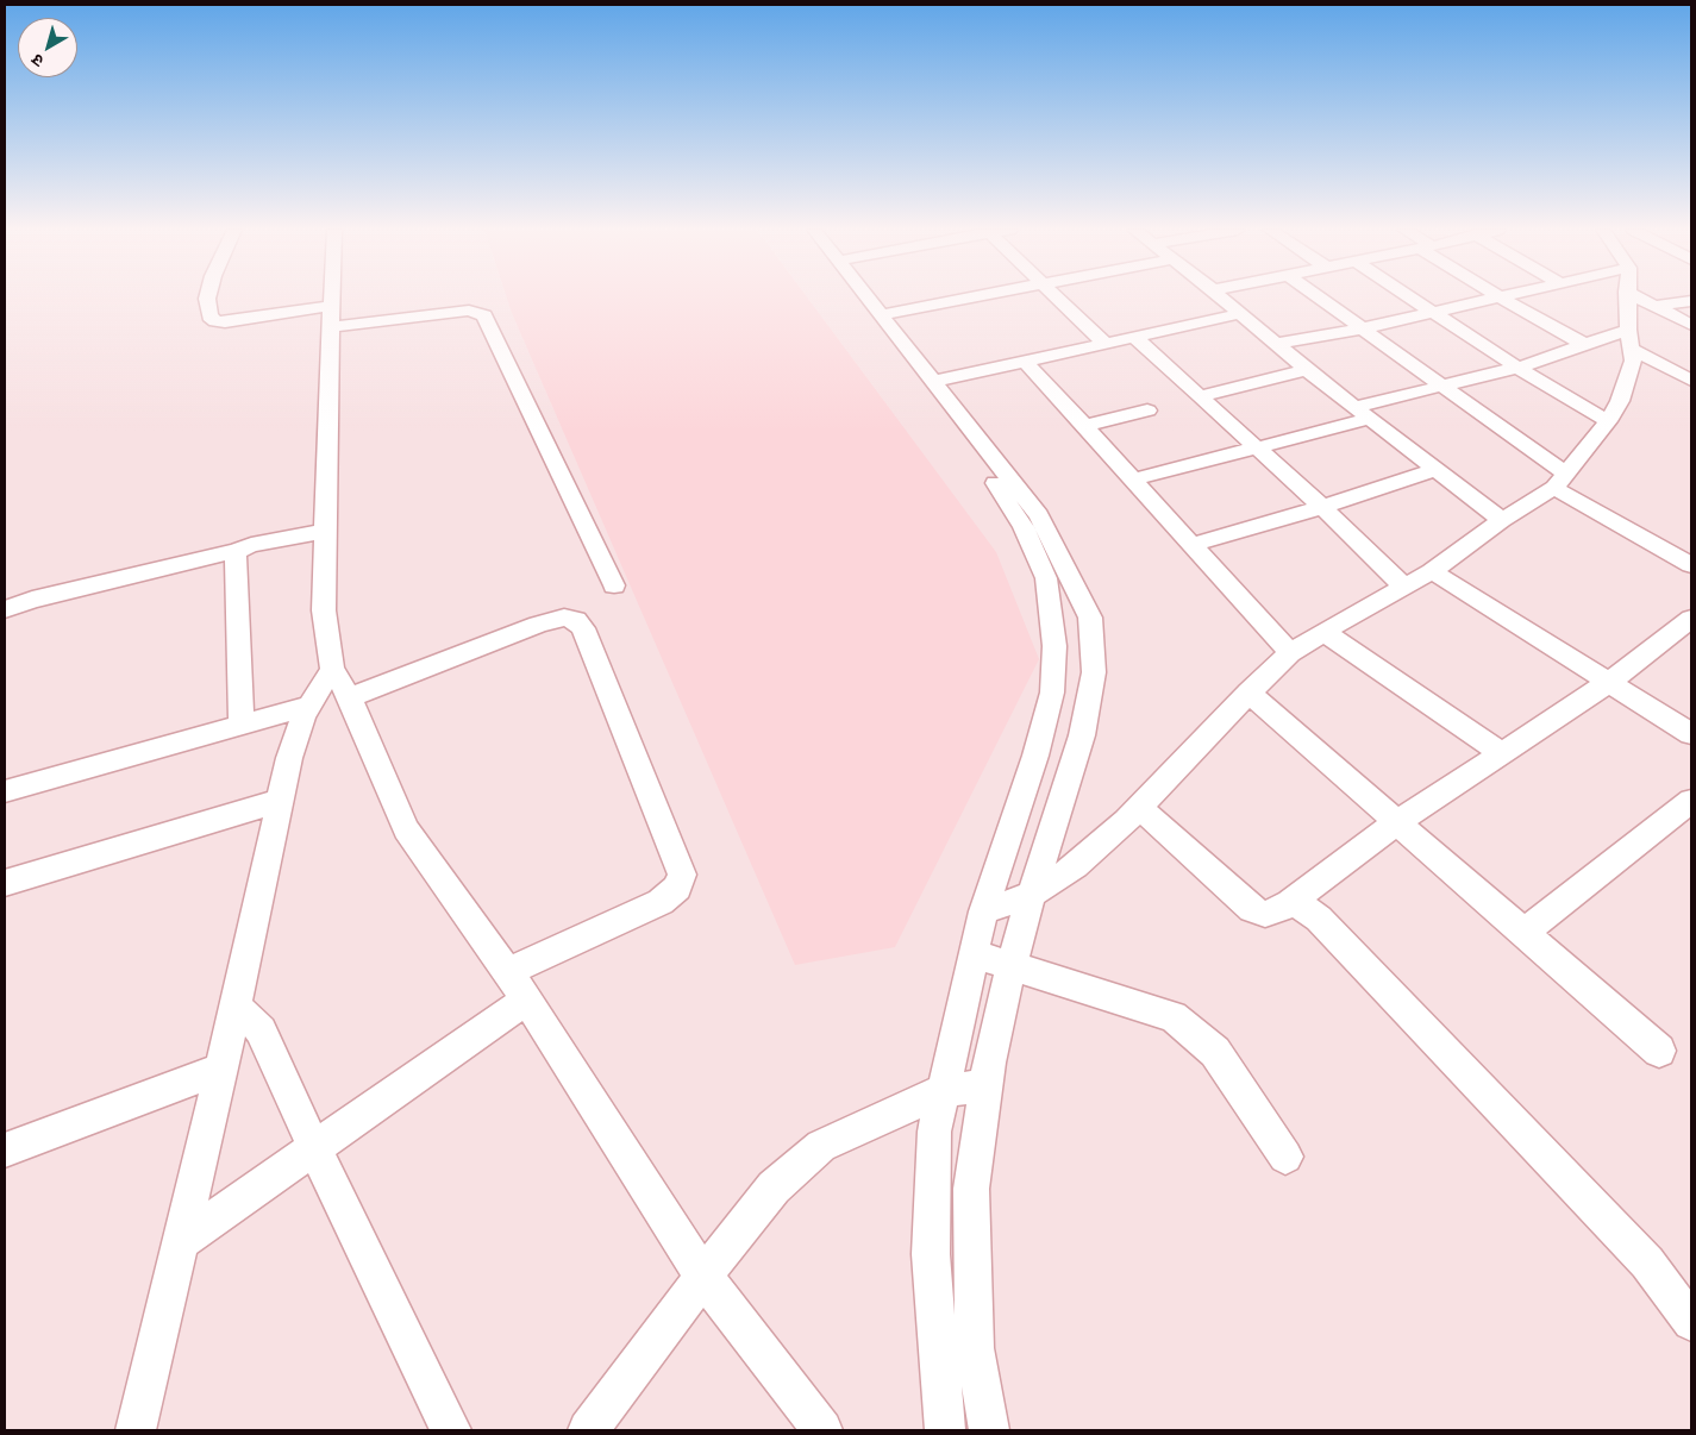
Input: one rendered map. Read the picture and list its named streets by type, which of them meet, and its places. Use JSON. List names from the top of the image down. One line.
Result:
{"north":"bottom left"}
